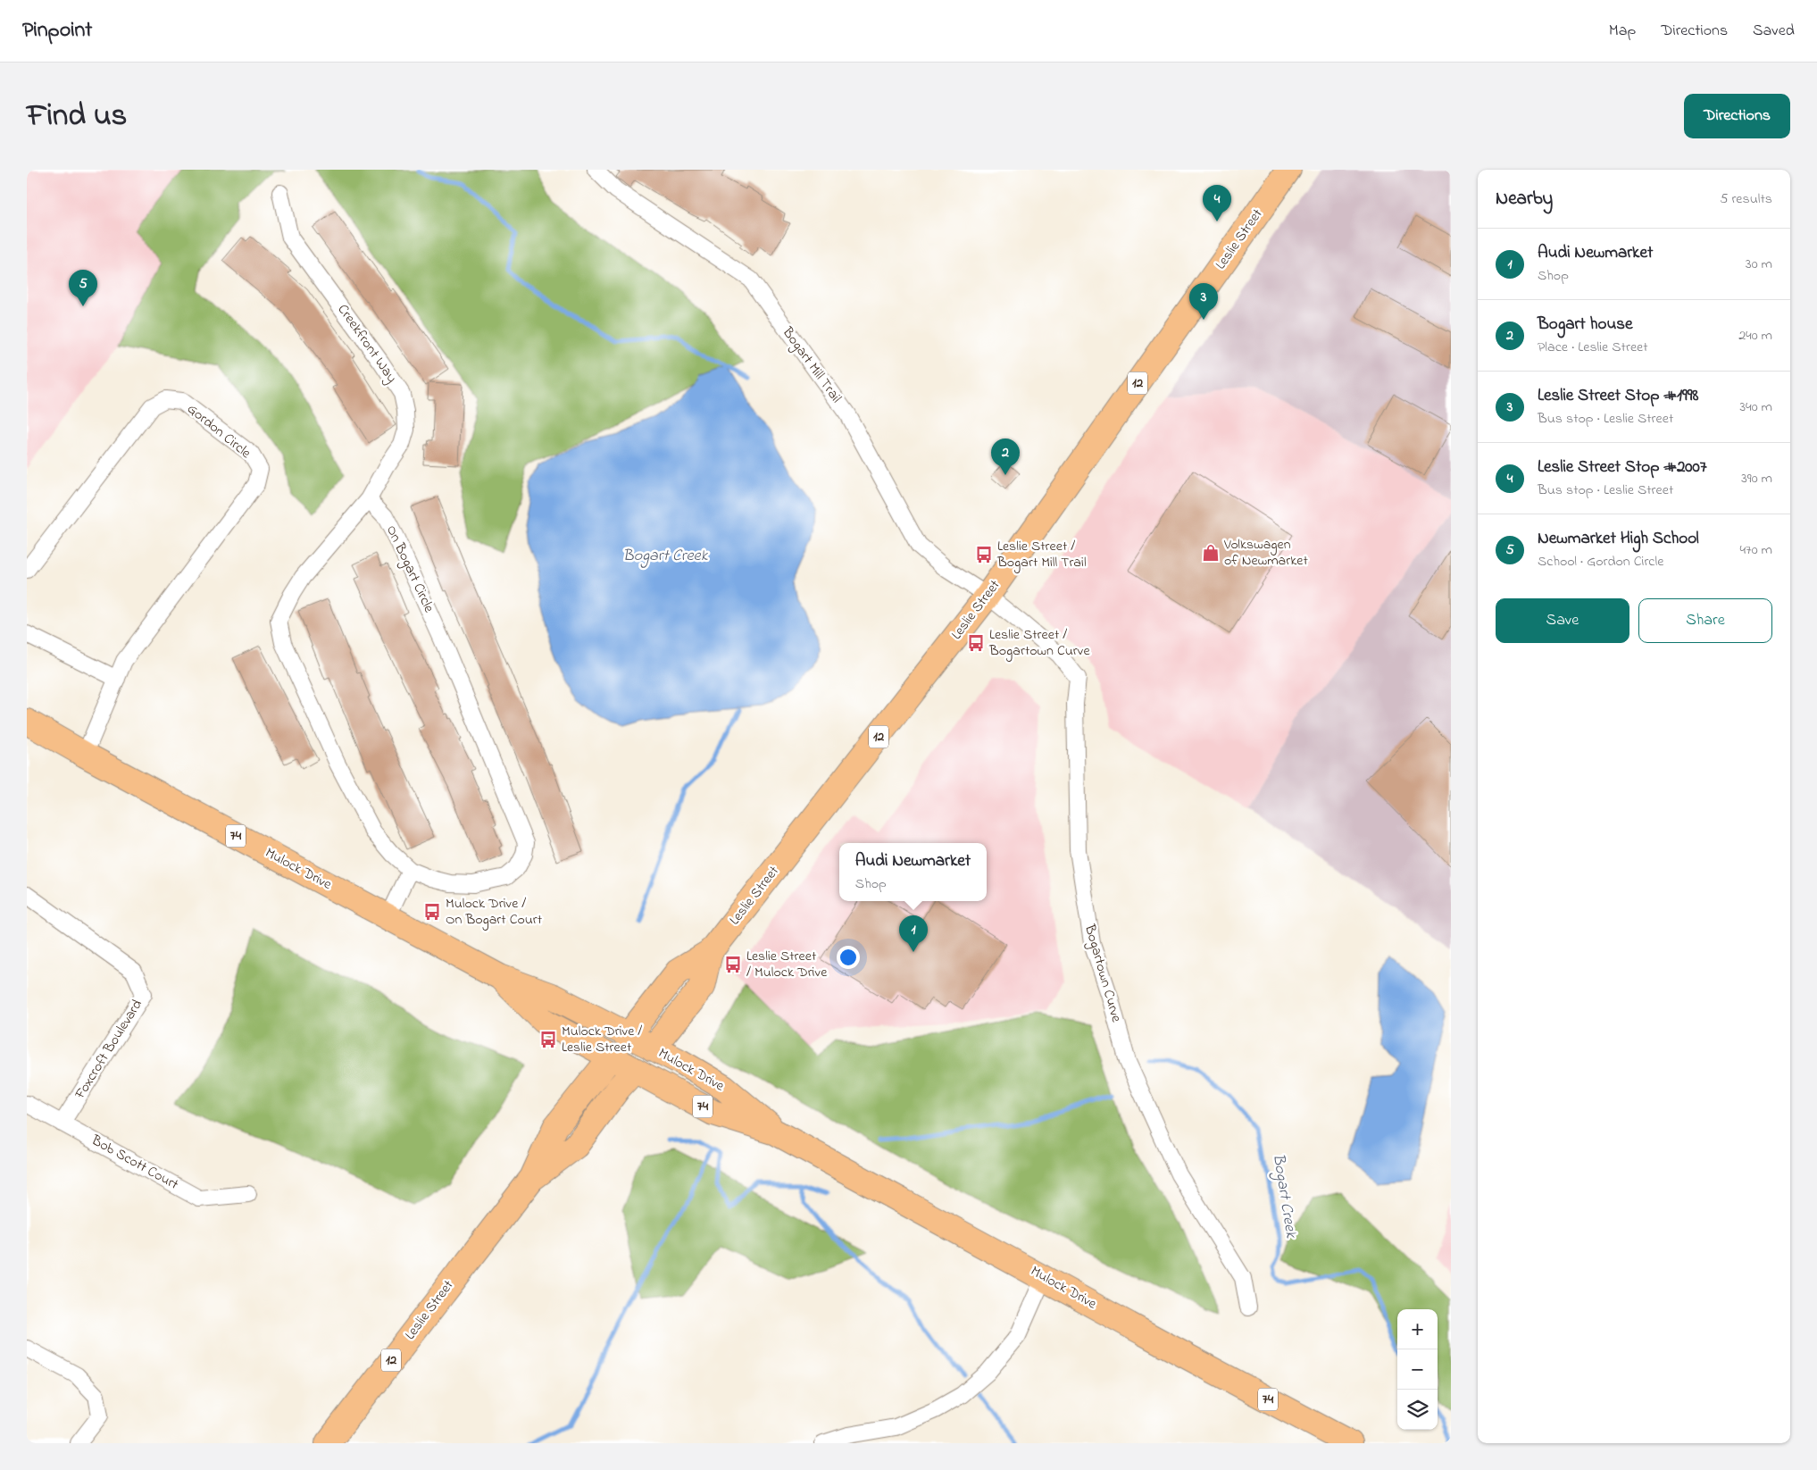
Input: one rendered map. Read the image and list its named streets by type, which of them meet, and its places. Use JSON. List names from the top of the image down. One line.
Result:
{"streets":{"main road":["Leslie Street","12","74","Mulock Drive"],"street":["Creekfront Way","Bogart Mill Trail","Gordon Circle","On Bogart Circle","Bogartown Curve","Foxcroft Boulevard","Bob Scott Court"]},"crossings":[["Leslie Street","Bogart Mill Trail"],["Leslie Street","Mulock Drive"],["Leslie Street","Bogartown Curve"],["Creekfront Way","On Bogart Circle"],["Bogart Mill Trail","Bogartown Curve"],["Gordon Circle","Mulock Drive"],["Foxcroft Boulevard","Bob Scott Court"]],"water":["Bogart Creek"],"places":{"shop":["Volkswagen of Newmarket"],"bus stop":["Leslie Street / Bogart Mill Trail","Leslie Street / Bogartown Curve","Mulock Drive / On Bogart Court","Leslie Street / Mulock Drive","Mulock Drive / Leslie Street"]},"page":{"header":"Pinpoint","nav":["Map","Directions","Saved"],"title":"Find us","buttons":["Directions",["Save","Share"]],"heading":["Nearby","5 results"],"pins":["4","5","3","2","1"],"list":[{"mark":"1","name":"Audi Newmarket","note":"Shop","value":"30 m"},{"mark":"2","name":"Bogart house","note":"Place · Leslie Street","value":"240 m"},{"mark":"3","name":"Leslie Street Stop #1998","note":"Bus stop · Leslie Street","value":"340 m"},{"mark":"4","name":"Leslie Street Stop #2007","note":"Bus stop · Leslie Street","value":"390 m"},{"mark":"5","name":"Newmarket High School","note":"School · Gordon Circle","value":"470 m"}],"popup":["Audi Newmarket","Shop"],"map_buttons":["+","−"]}}
